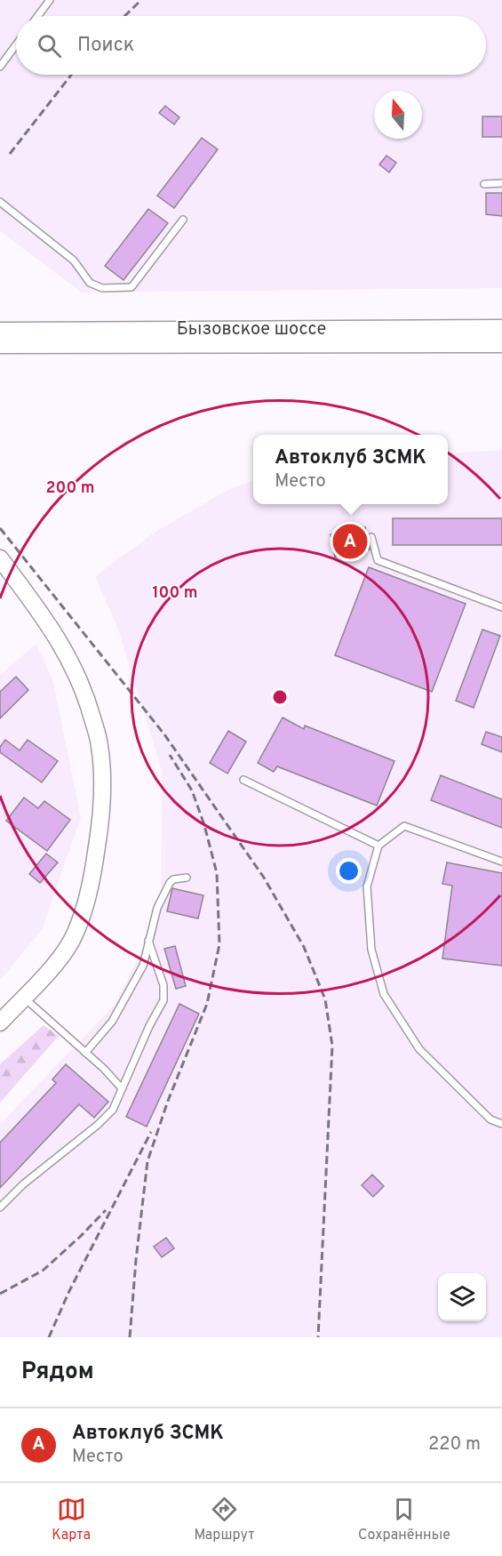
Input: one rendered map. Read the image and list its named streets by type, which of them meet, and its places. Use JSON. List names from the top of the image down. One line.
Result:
{"streets":{"main road":["Бызовское шоссе"]},"north":"top","page":{"search":"Поиск","popup":["Автоклуб ЗСМК","Место"],"pins":"A","heading":"Рядом","list":[{"mark":"A","name":"Автоклуб ЗСМК","note":"Место","value":"220 m"}],"nav":["Карта","Маршрут","Сохранённые"]},"rings":["200 m","100 m"]}
